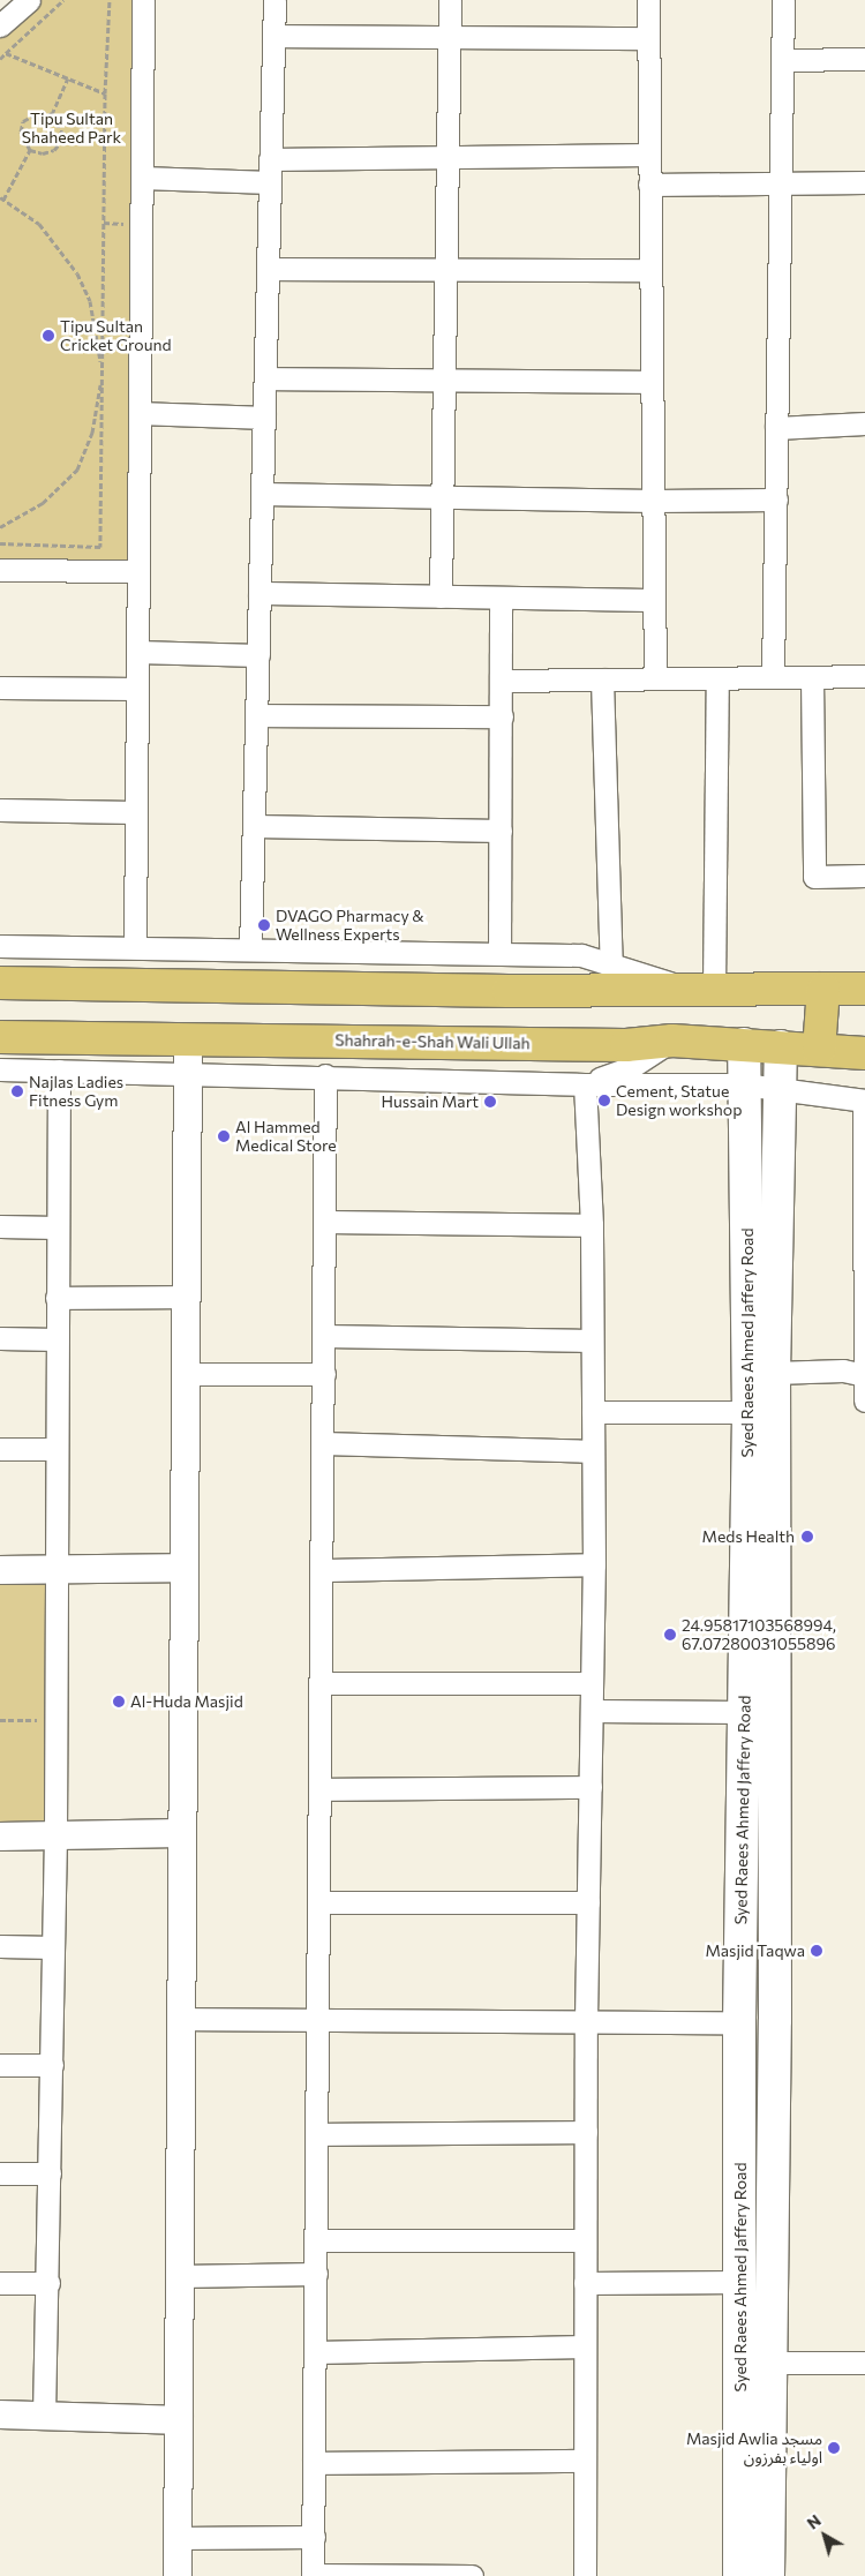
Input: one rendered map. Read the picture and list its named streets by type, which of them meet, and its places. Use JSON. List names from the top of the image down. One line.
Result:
{"streets":{"main road":["Shahrah-e-Shah Wali Ullah","Syed Raees Ahmed Jaffery Road"]},"crossings":[["Shahrah-e-Shah Wali Ullah","Syed Raees Ahmed Jaffery Road"]],"parks":["Tipu Sultan Shaheed Park"],"places":["Tipu Sultan Cricket Ground","DVAGO Pharmacy & Wellness Experts","Najlas Ladies Fitness Gym","Cement, Statue Design workshop","Hussain Mart","Al Hammed Medical Store","Meds Health","24.95817103568994, 67.07280031055896","Al-Huda Masjid","Masjid Taqwa","Masjid Awlia مسجد اولیاء بفرزون"],"north":"top left"}
